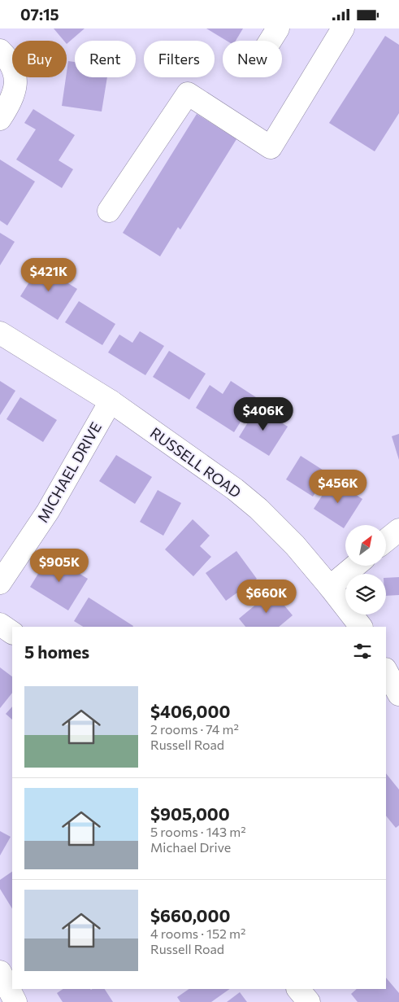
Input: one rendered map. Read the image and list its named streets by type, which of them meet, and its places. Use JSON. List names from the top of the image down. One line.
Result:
{"streets":{"street":["RUSSELL ROAD","MICHAEL DRIVE"]},"crossings":[["RUSSELL ROAD","MICHAEL DRIVE"]],"north":"top right","page":{"status":"07:15","chip":["Buy","Rent","Filters","New"],"price":["$421K","$406K","$456K","$905K","$660K"],"heading":"5 homes","list":[{"name":"$406,000","note":"2 rooms · 74 m² · Russell Road"},{"name":"$905,000","note":"5 rooms · 143 m² · Michael Drive"},{"name":"$660,000","note":"4 rooms · 152 m² · Russell Road"}]}}
